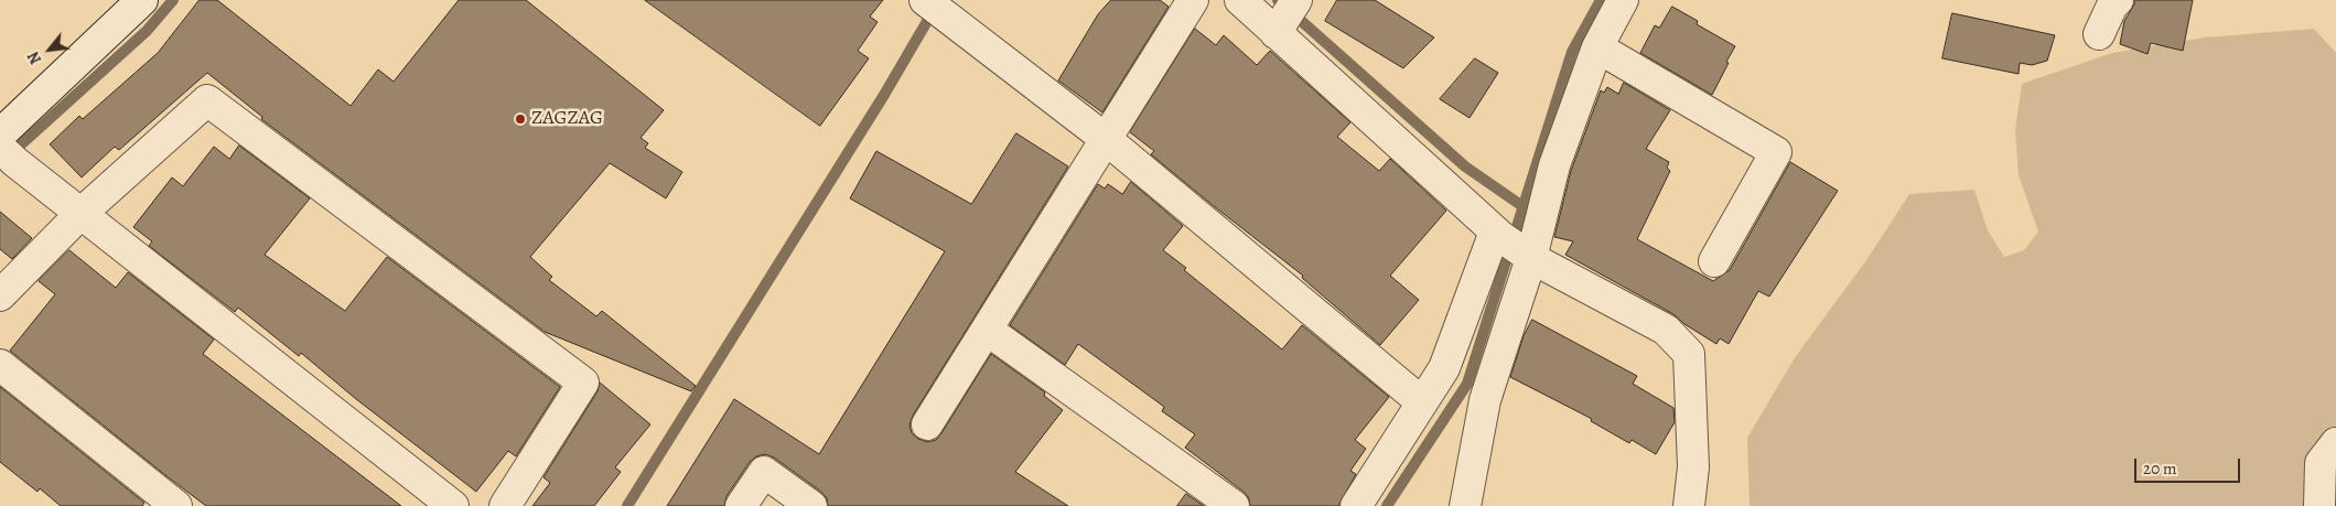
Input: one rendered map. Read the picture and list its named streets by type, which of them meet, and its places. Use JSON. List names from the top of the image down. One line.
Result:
{"places":["ZAGZAG"],"scale_bar":"20 m","north":"bottom left"}
